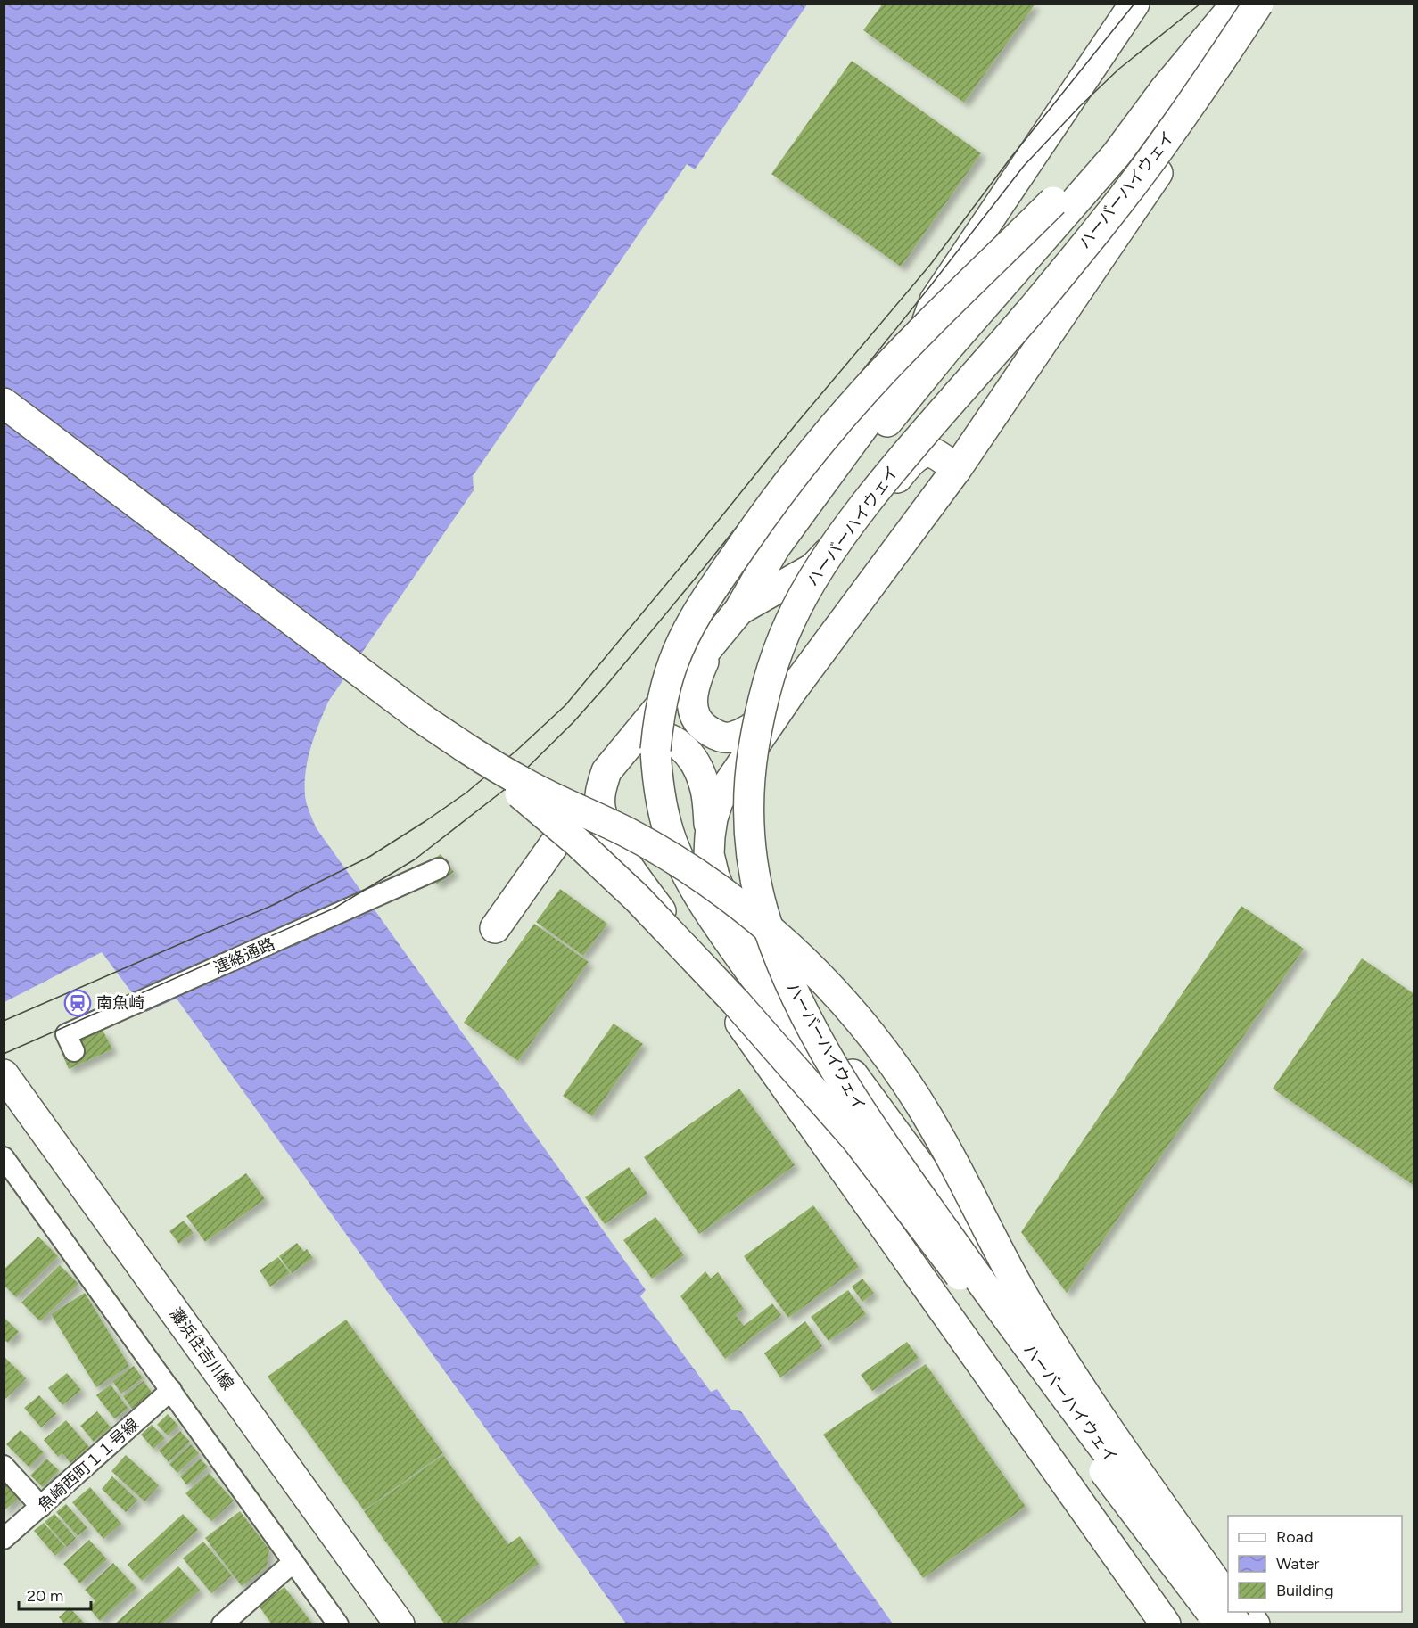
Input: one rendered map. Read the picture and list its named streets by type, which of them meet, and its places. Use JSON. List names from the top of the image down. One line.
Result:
{"streets":{"main road":["ハーバーハイウェイ","灘浜住吉川線"],"street":["連絡通路","魚崎西町１１号線"]},"places":{"station":["南魚崎"]},"legend":["Road","Water","Building"],"scale_bar":"20 m"}
